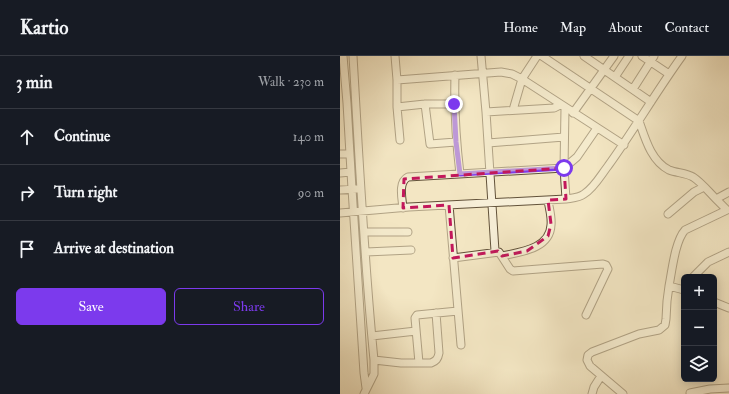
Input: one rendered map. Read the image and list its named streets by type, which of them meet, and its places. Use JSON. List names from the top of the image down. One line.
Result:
{"page":{"header":"Kartio","nav":["Home","Map","About","Contact"],"heading":["3 min","Walk · 230 m"],"list":[["Continue","140 m"],["Turn right","90 m"],"Arrive at destination"],"map_buttons":["+","−"],"buttons":["Save","Share"]}}
